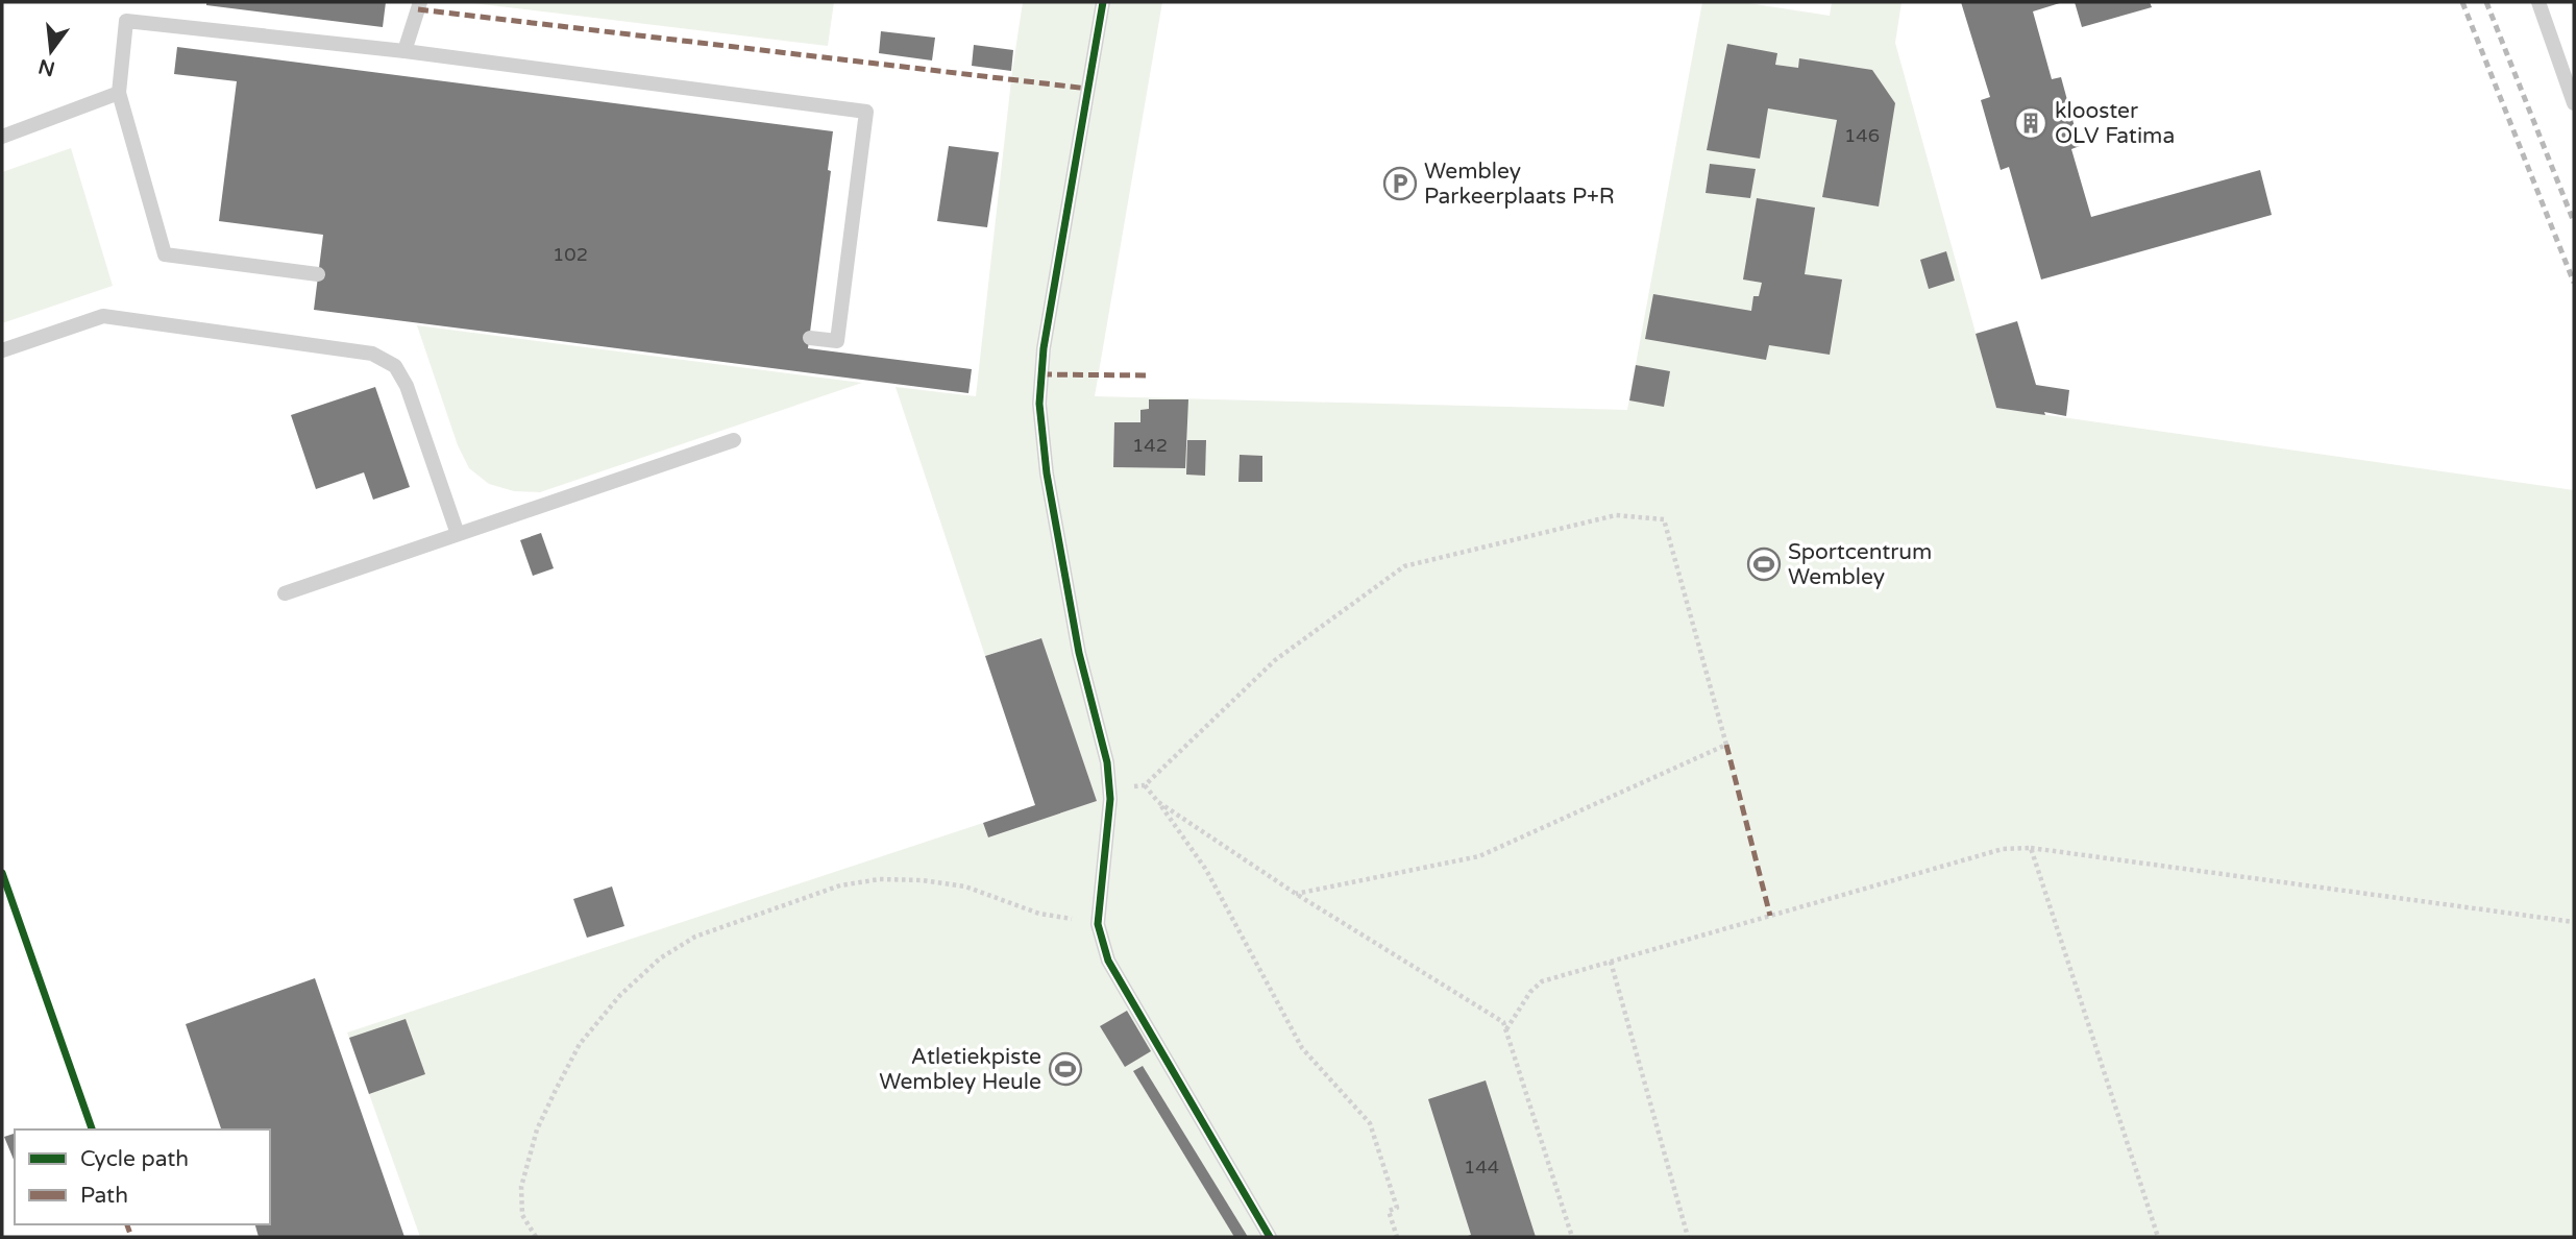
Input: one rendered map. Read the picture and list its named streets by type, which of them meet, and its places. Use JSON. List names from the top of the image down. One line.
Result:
{"places":{"building":["klooster OLV Fatima"],"parking":["Wembley Parkeerplaats P+R"],"sports":["Sportcentrum Wembley","Atletiekpiste Wembley Heule"]},"house_numbers":["146","102","142","144"],"legend":["Cycle path","Path"],"north":"bottom"}
